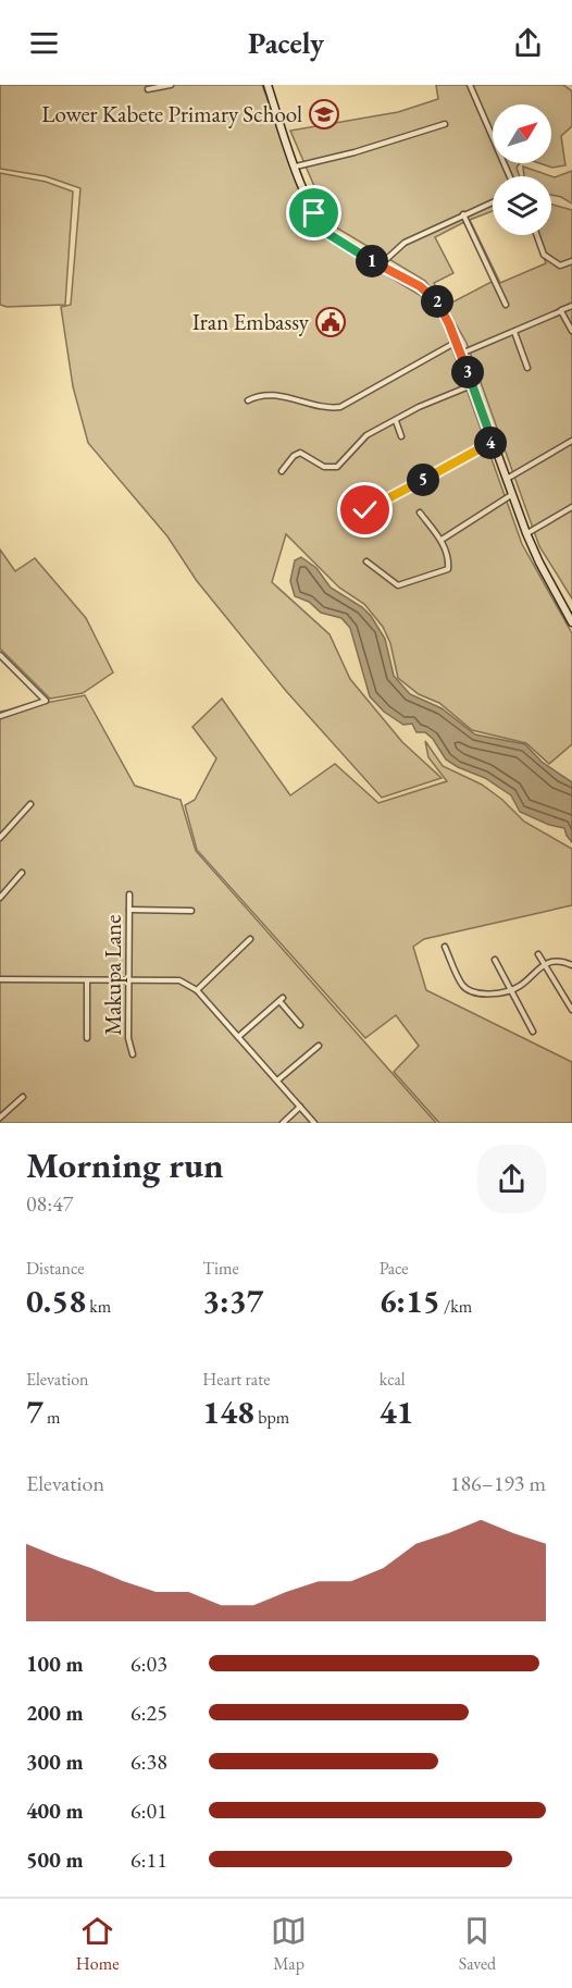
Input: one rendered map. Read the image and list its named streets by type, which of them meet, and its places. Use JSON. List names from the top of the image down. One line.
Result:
{"streets":{"street":["Makupa Lane"]},"places":{"school or university":["Lower Kabete Primary School"],"public building":["Iran Embassy"]},"north":"top right","page":{"header":"Pacely","pins":["1","2","3","4","5"],"heading":["Morning run","08:47"],"stats":[["Distance","0.58 km"],["Time","3:37"],["Pace","6:15 /km"],["Elevation","7 m"],["Heart rate","148 bpm"],["kcal","41"]],"chart":["Elevation","186–193 m"],"list":[{"name":"100 m","note":"6:03"},{"name":"200 m","note":"6:25"},{"name":"300 m","note":"6:38"},{"name":"400 m","note":"6:01"},{"name":"500 m","note":"6:11"}],"tabs":["Home","Map","Saved"]}}
